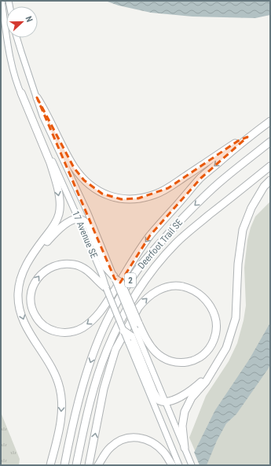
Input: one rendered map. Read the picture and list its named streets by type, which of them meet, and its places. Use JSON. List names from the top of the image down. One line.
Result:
{"streets":{"highway":["Deerfoot Trail SE","2"],"main road":["17 Avenue SE"]},"north":"right"}
